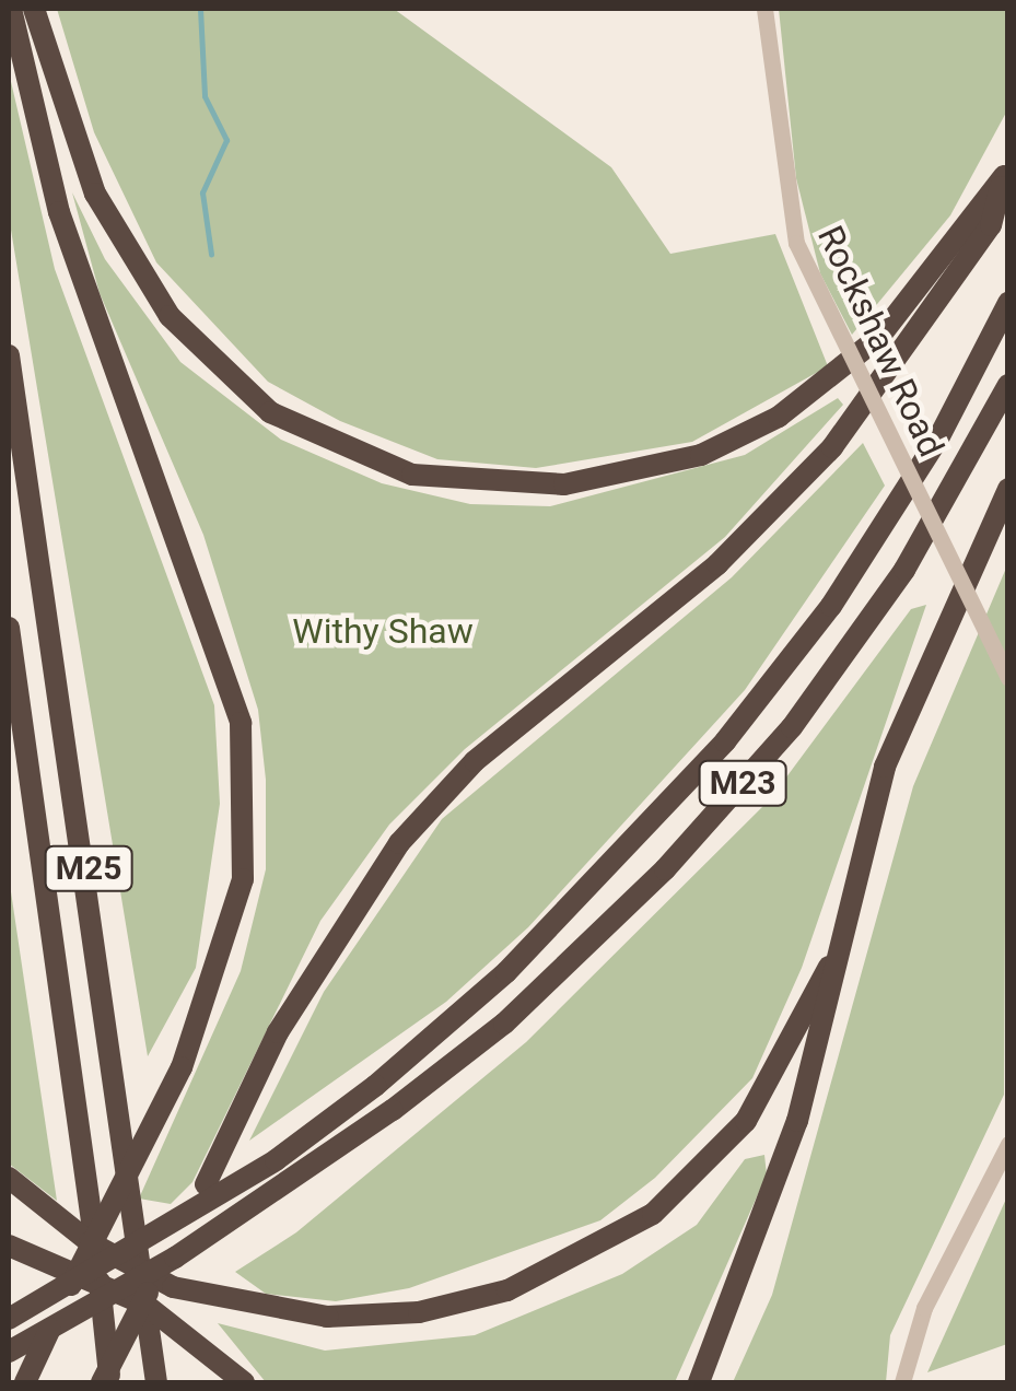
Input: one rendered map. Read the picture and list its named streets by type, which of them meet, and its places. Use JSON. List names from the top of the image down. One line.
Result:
{"streets":{"highway":["M23","M25"],"street":["Rockshaw Road"]},"parks":["Withy Shaw"]}
